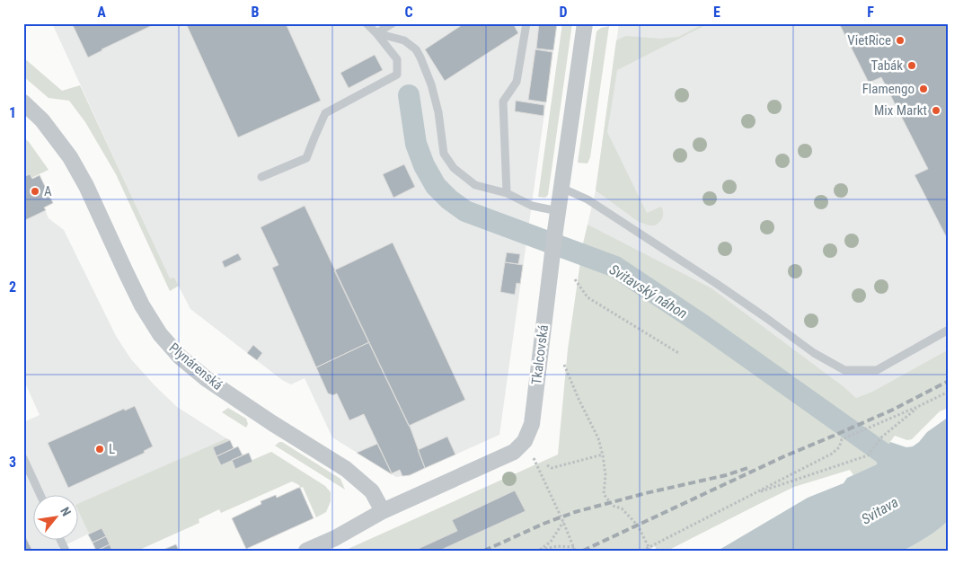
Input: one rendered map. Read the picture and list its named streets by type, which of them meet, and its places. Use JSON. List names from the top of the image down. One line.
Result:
{"streets":{"street":["Tkalcovská","Plynárenská"]},"water":["Svitavský náhon","Svitava"],"places":["VietRice","Tabák","Flamengo","Mix Markt","A","L"],"north":"top right","grid":{"columns":["A","B","C","D","E","F"],"rows":["1","2","3"]}}
